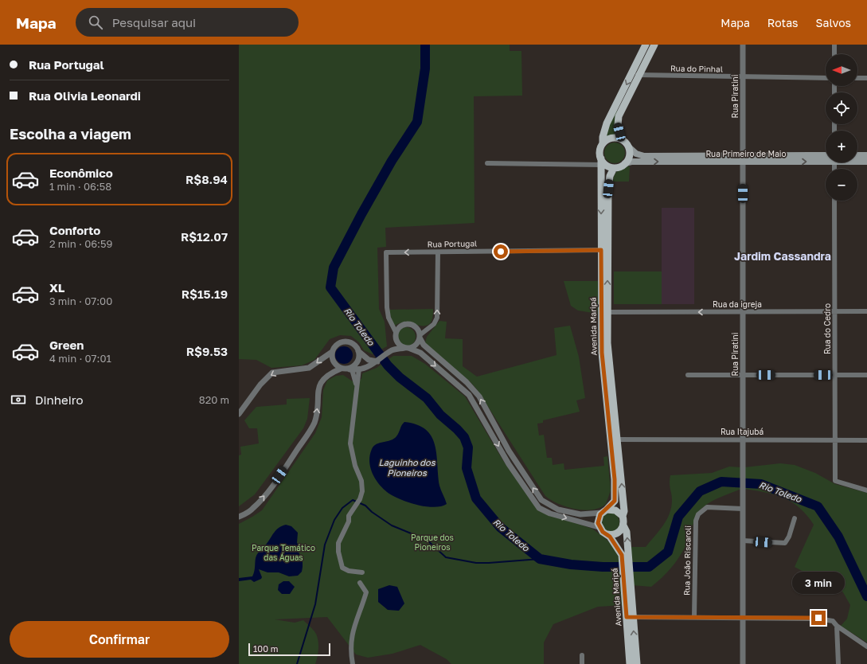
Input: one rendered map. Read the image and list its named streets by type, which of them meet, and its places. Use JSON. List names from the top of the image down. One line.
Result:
{"streets":{"main road":["Rua Primeiro de Maio","Avenida Maripá"],"street":["Rua do Pinhal","Rua Piratini","Rua Portugal","Rua da igreja","Rua do Cedro","Rua Itajubá","Rua João Riscaroli"]},"crossings":[["Rua do Pinhal","Rua Piratini"],["Rua Piratini","Rua Primeiro de Maio"],["Rua Piratini","Rua da igreja"],["Rua Piratini","Rua Itajubá"],["Rua Piratini","Rua João Riscaroli"],["Rua Primeiro de Maio","Avenida Maripá"],["Rua Portugal","Avenida Maripá"],["Rua da igreja","Avenida Maripá"],["Rua da igreja","Rua do Cedro"],["Avenida Maripá","Rua Itajubá"],["Rua do Cedro","Rua Itajubá"]],"one_way":["Rua da igreja"],"districts":["Jardim Cassandra"],"water":["Rio Toledo","Laguinho dos Pioneiros"],"parks":["Parque dos Pioneiros","Parque Temático das Águas"],"scale_bar":"100 m","north":"left","page":{"header":"Mapa","search":"Pesquisar aqui","nav":["Mapa","Rotas","Salvos"],"banner":["Rua Portugal","Rua Olivia Leonardi"],"map_buttons":["+","−"],"heading":"Escolha a viagem","list":[{"name":"Econômico","note":"1 min · 06:58","value":"R$8.94"},{"name":"Conforto","note":"2 min · 06:59","value":"R$12.07"},{"name":"XL","note":"3 min · 07:00","value":"R$15.19"},{"name":"Green","note":"4 min · 07:01","value":"R$9.53"}],"pay":["Dinheiro","820 m"],"bubble":"3 min","buttons":"Confirmar","scale":"100 m"}}
